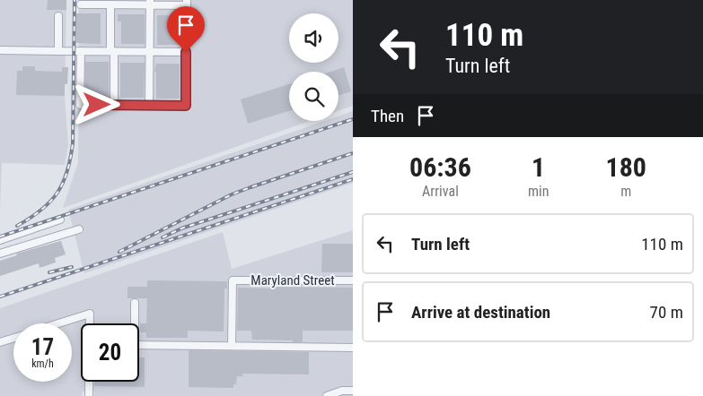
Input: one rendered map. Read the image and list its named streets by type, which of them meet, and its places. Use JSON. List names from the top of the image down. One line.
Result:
{"streets":{"street":["Maryland Street"]},"page":{"turn":["110 m","Turn left"],"then":"Then","eta":["06:36","Arrival","1","min","180","m"],"list":[{"name":"Turn left","value":"110 m"},{"name":"Arrive at destination","value":"70 m"}],"speed":"17 km/h","limit":"20"}}
